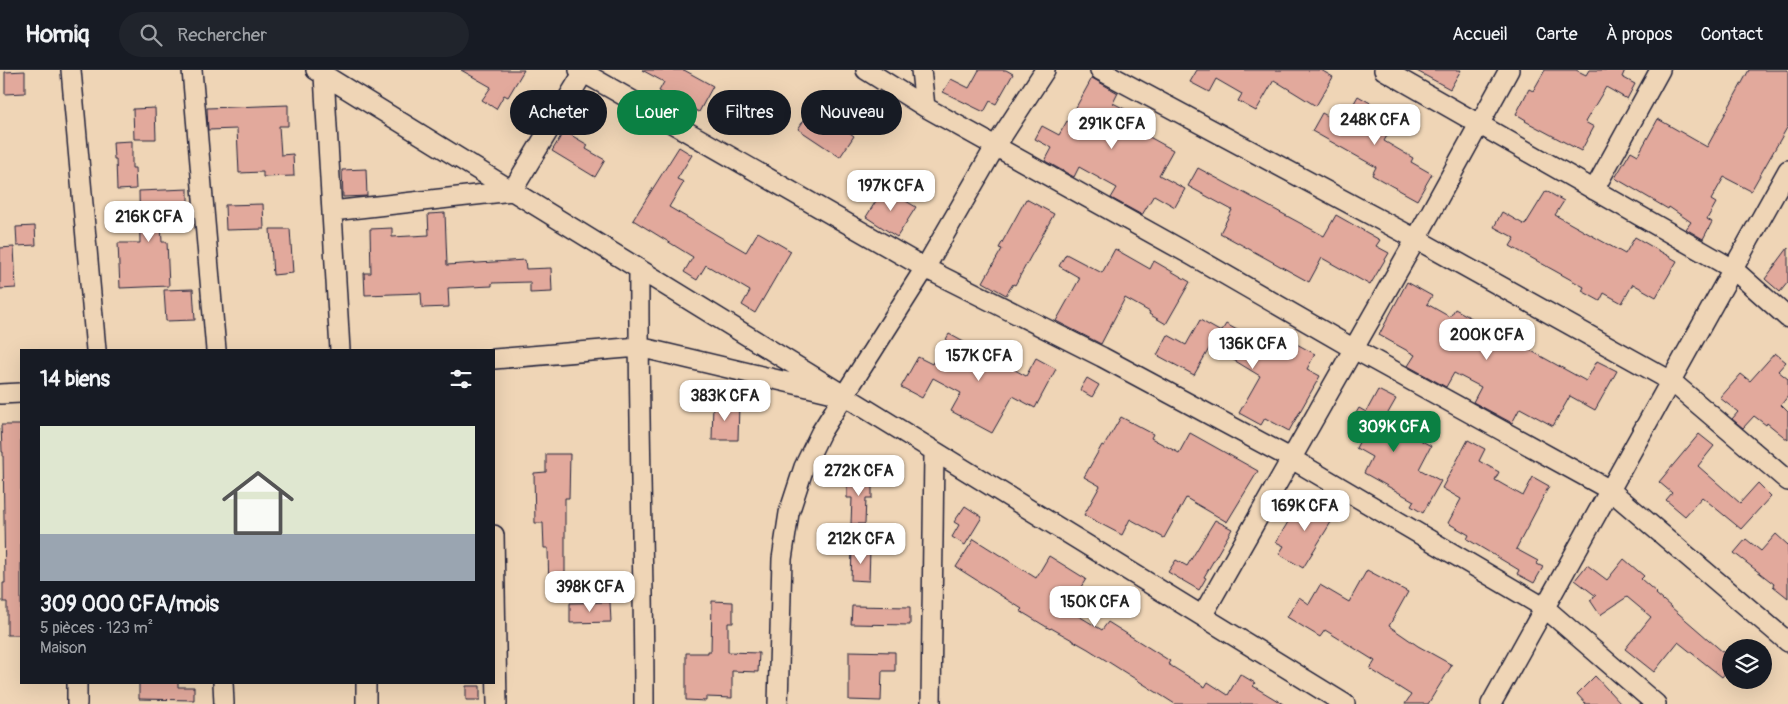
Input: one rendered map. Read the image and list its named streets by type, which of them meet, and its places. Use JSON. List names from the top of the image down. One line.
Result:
{"page":{"header":"Homiq","search":"Rechercher","nav":["Accueil","Carte","À propos","Contact"],"chip":["Acheter","Louer","Filtres","Nouveau"],"price":["248K CFA","291K CFA","197K CFA","216K CFA","200K CFA","136K CFA","157K CFA","383K CFA","309K CFA","272K CFA","169K CFA","212K CFA","398K CFA","150K CFA"],"heading":"14 biens","list":[{"name":"309 000 CFA/mois","note":"5 pièces · 123 m² · Maison"}]}}
